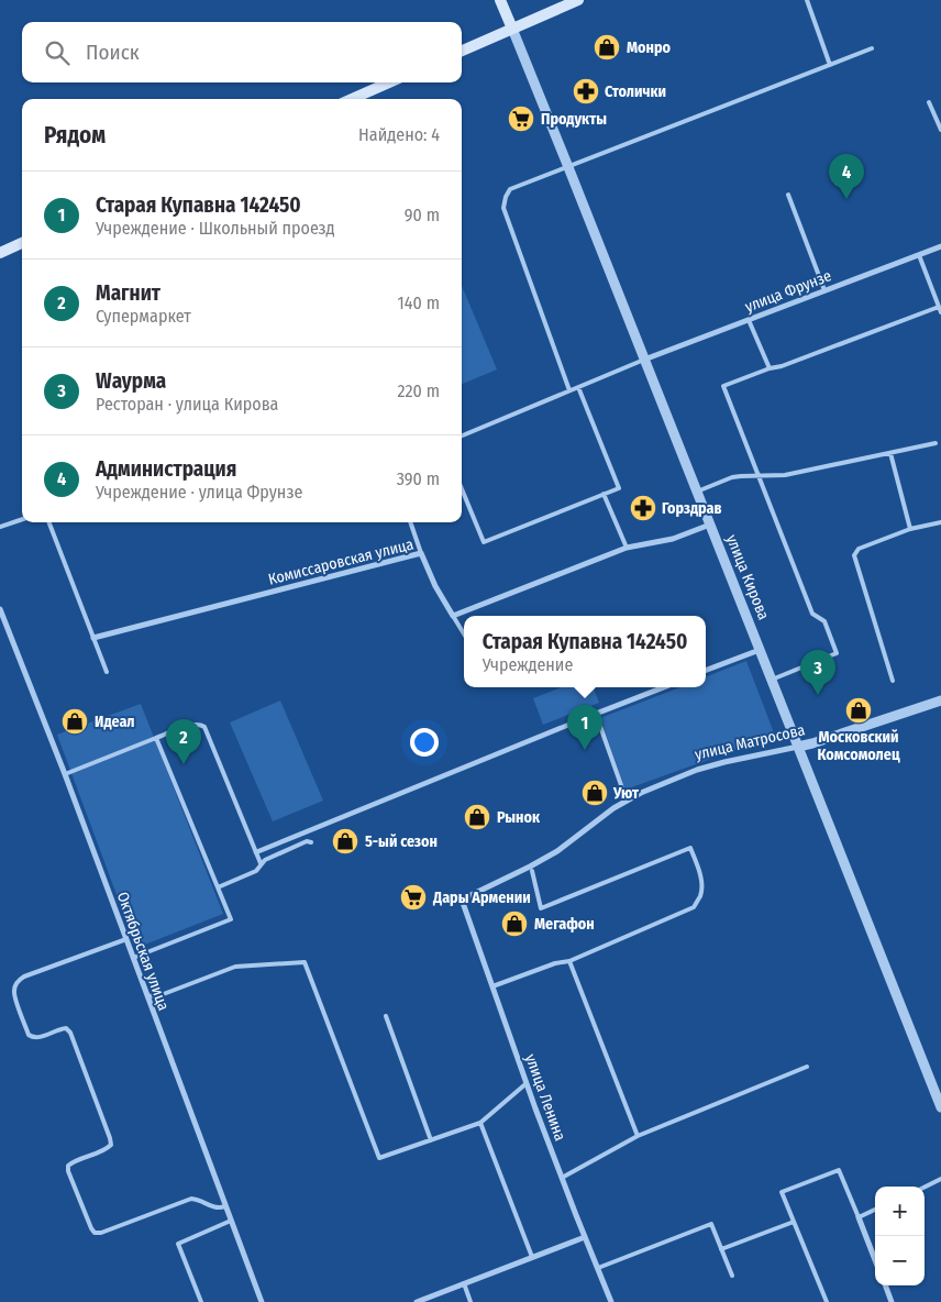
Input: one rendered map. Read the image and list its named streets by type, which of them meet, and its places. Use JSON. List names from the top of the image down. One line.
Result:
{"streets":{"street":["улица Фрунзе","Комиссаровская улица","улица Кирова","улица Матросова","Октябрьская улица","улица Ленина"]},"crossings":[["улица Фрунзе","улица Кирова"],["улица Кирова","улица Матросова"],["улица Матросова","улица Ленина"]],"places":{"shop":["Монро","Московский Комсомолец","Идеал","Уют","Рынок","5-ый сезон","Мегафон"],"pharmacy":["Столички","Горздрав"],"supermarket":["Продукты","Дары Армении"]},"page":{"search":"Поиск","heading":["Рядом","Найдено: 4"],"pins":["4","3","1","2"],"list":[{"mark":"1","name":"Старая Купавна 142450","note":"Учреждение · Школьный проезд","value":"90 m"},{"mark":"2","name":"Магнит","note":"Супермаркет","value":"140 m"},{"mark":"3","name":"Wаурма","note":"Ресторан · улица Кирова","value":"220 m"},{"mark":"4","name":"Администрация","note":"Учреждение · улица Фрунзе","value":"390 m"}],"popup":["Старая Купавна 142450","Учреждение"],"map_buttons":["+","−"]}}
